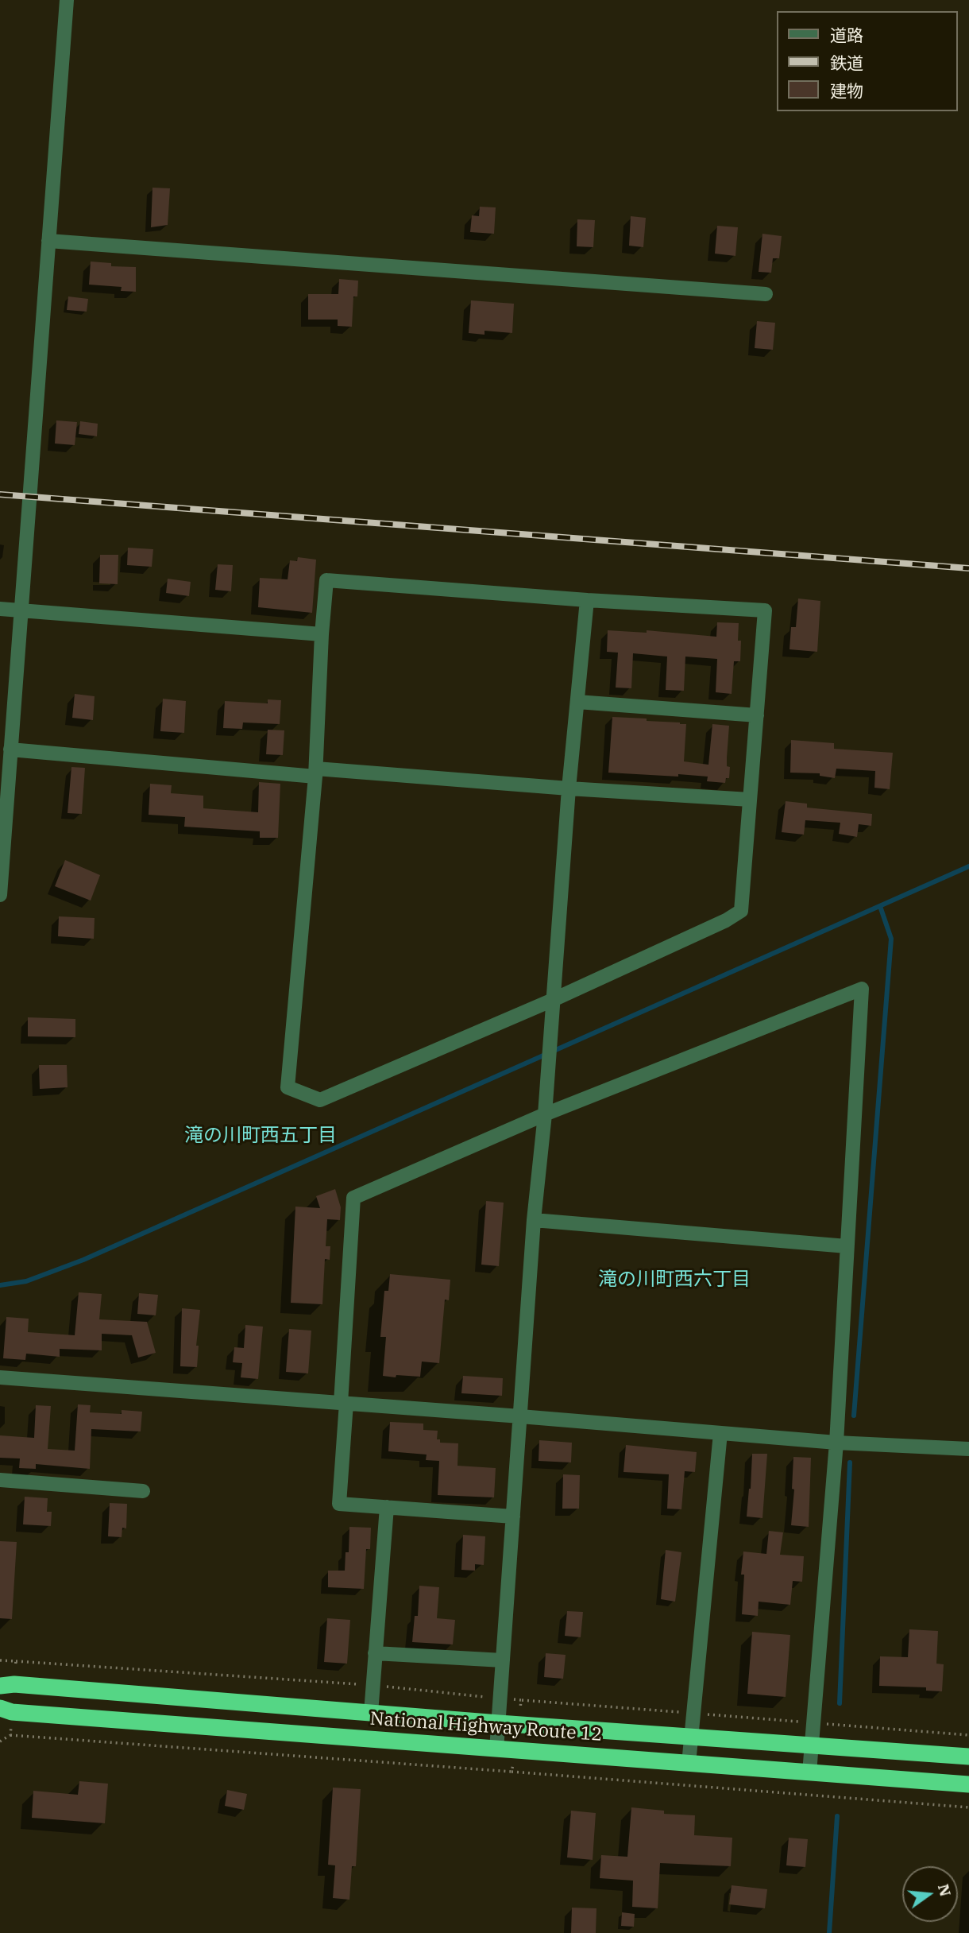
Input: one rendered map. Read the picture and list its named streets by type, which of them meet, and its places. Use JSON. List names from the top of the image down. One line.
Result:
{"streets":{"highway":["National Highway Route 12"]},"districts":["滝の川町西五丁目","滝の川町西六丁目"],"legend":["道路","鉄道","建物"],"north":"right"}
